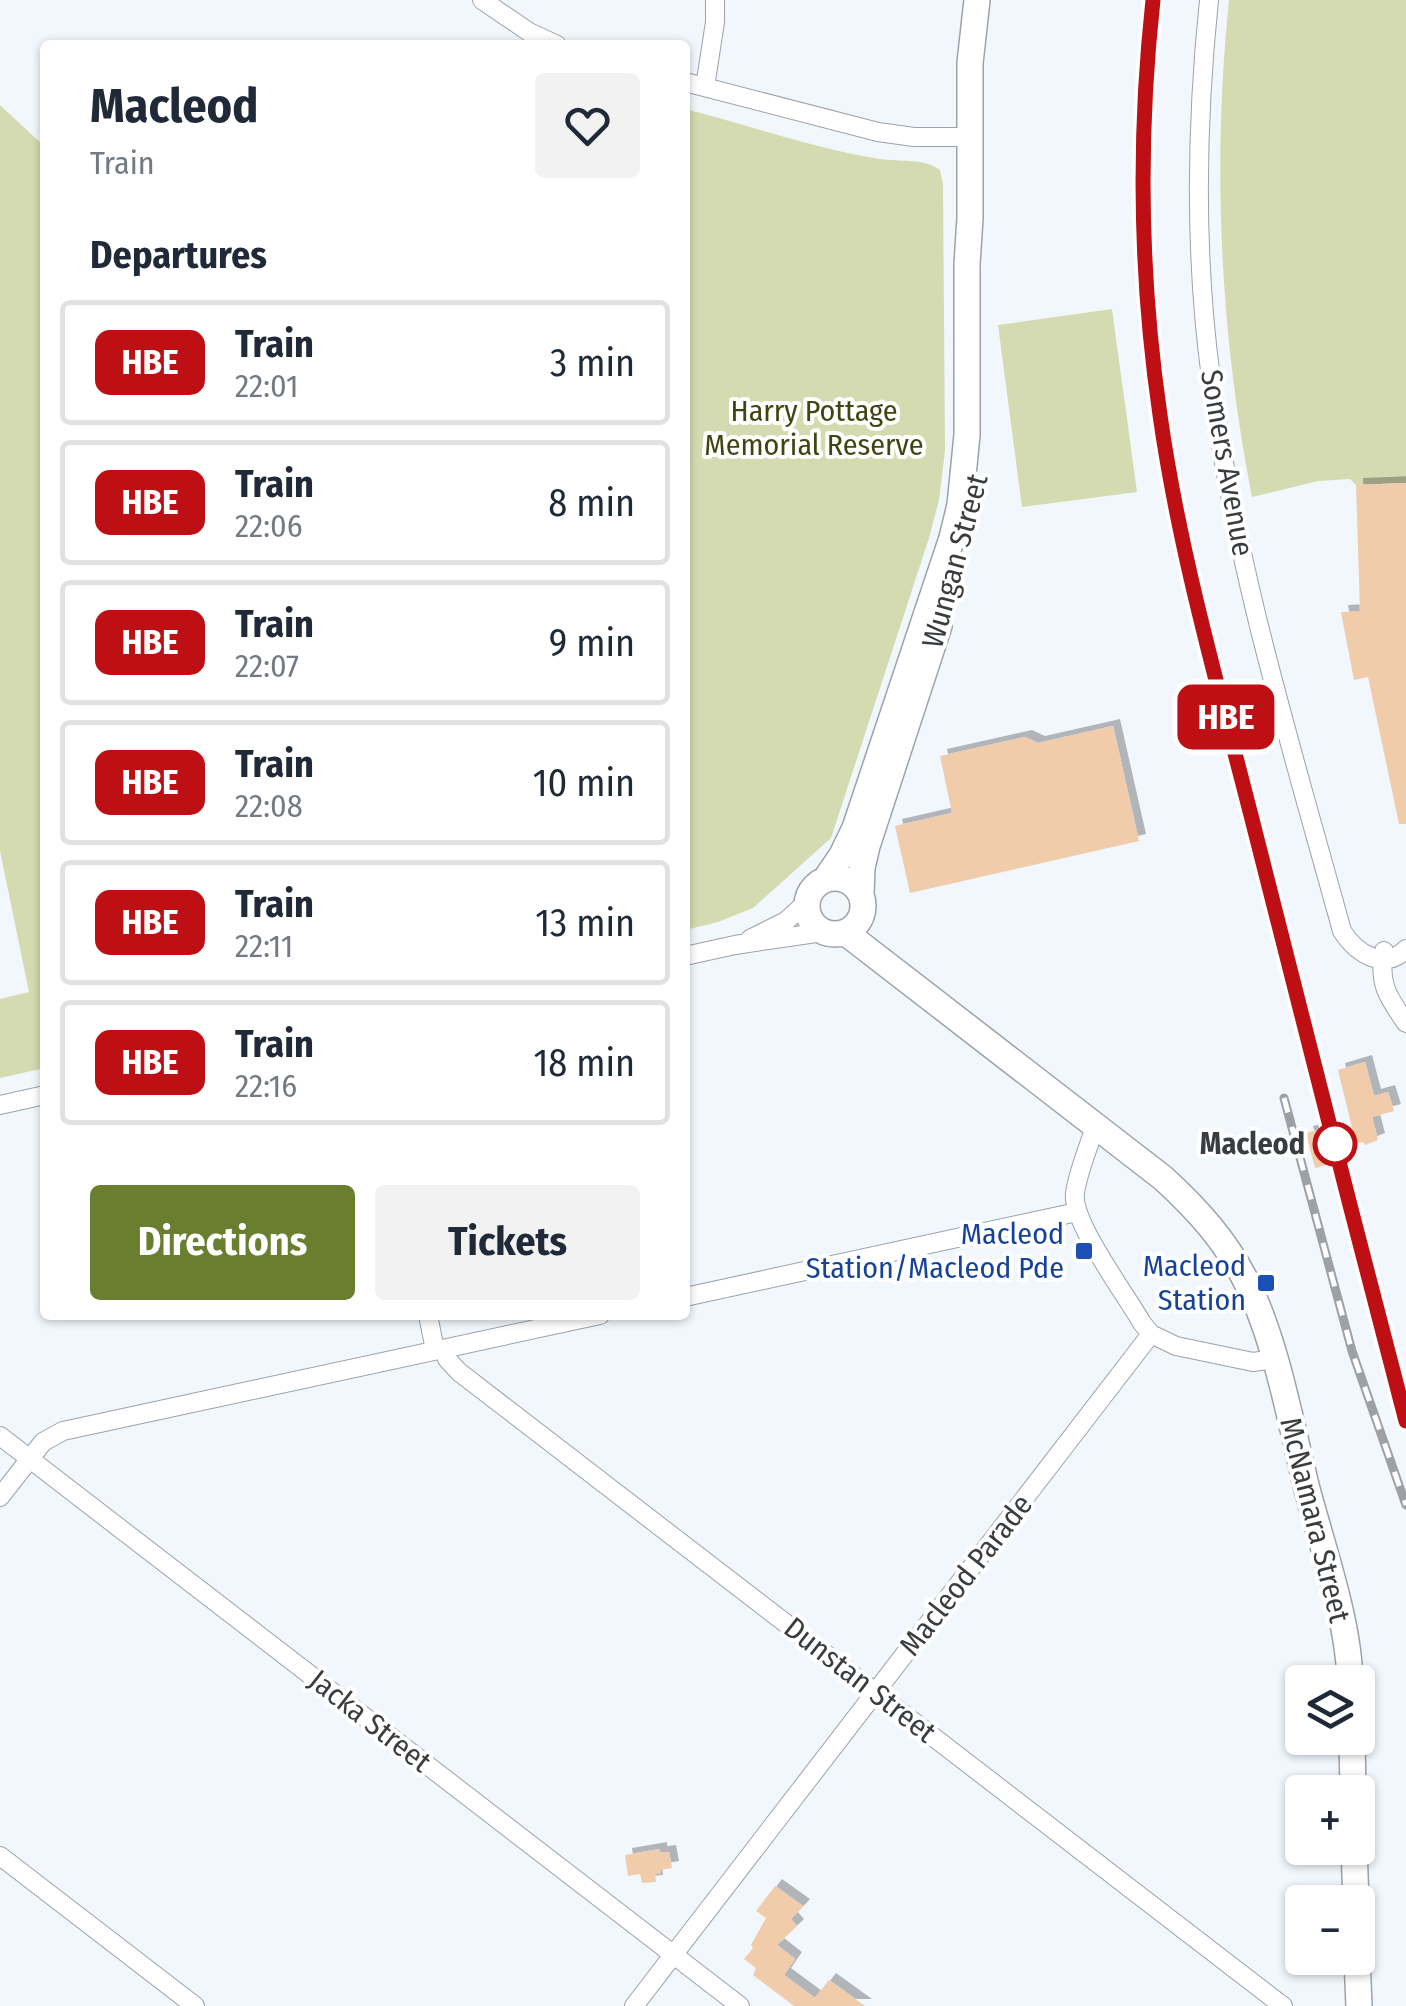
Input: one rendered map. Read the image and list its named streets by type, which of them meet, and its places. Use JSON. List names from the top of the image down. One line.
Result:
{"streets":{"street":["Somers Avenue","Wungan Street","McNamara Street","Macleod Parade","Dunstan Street","Jacka Street"]},"crossings":[["Wungan Street","McNamara Street"],["Macleod Parade","Dunstan Street"],["Macleod Parade","Jacka Street"]],"parks":["Harry Pottage Memorial Reserve"],"places":{"other":["Macleod"],"transit":["Macleod Station/Macleod Pde","Macleod Station"]},"page":{"on_map":"HBE","heading":[["Macleod","Train"],"Departures"],"list":[{"mark":"HBE","name":"Train","note":"22:01","value":"3 min"},{"mark":"HBE","name":"Train","note":"22:06","value":"8 min"},{"mark":"HBE","name":"Train","note":"22:07","value":"9 min"},{"mark":"HBE","name":"Train","note":"22:08","value":"10 min"},{"mark":"HBE","name":"Train","note":"22:11","value":"13 min"},{"mark":"HBE","name":"Train","note":"22:16","value":"18 min"}],"buttons":["Directions","Tickets"],"map_buttons":["+","−"]}}
